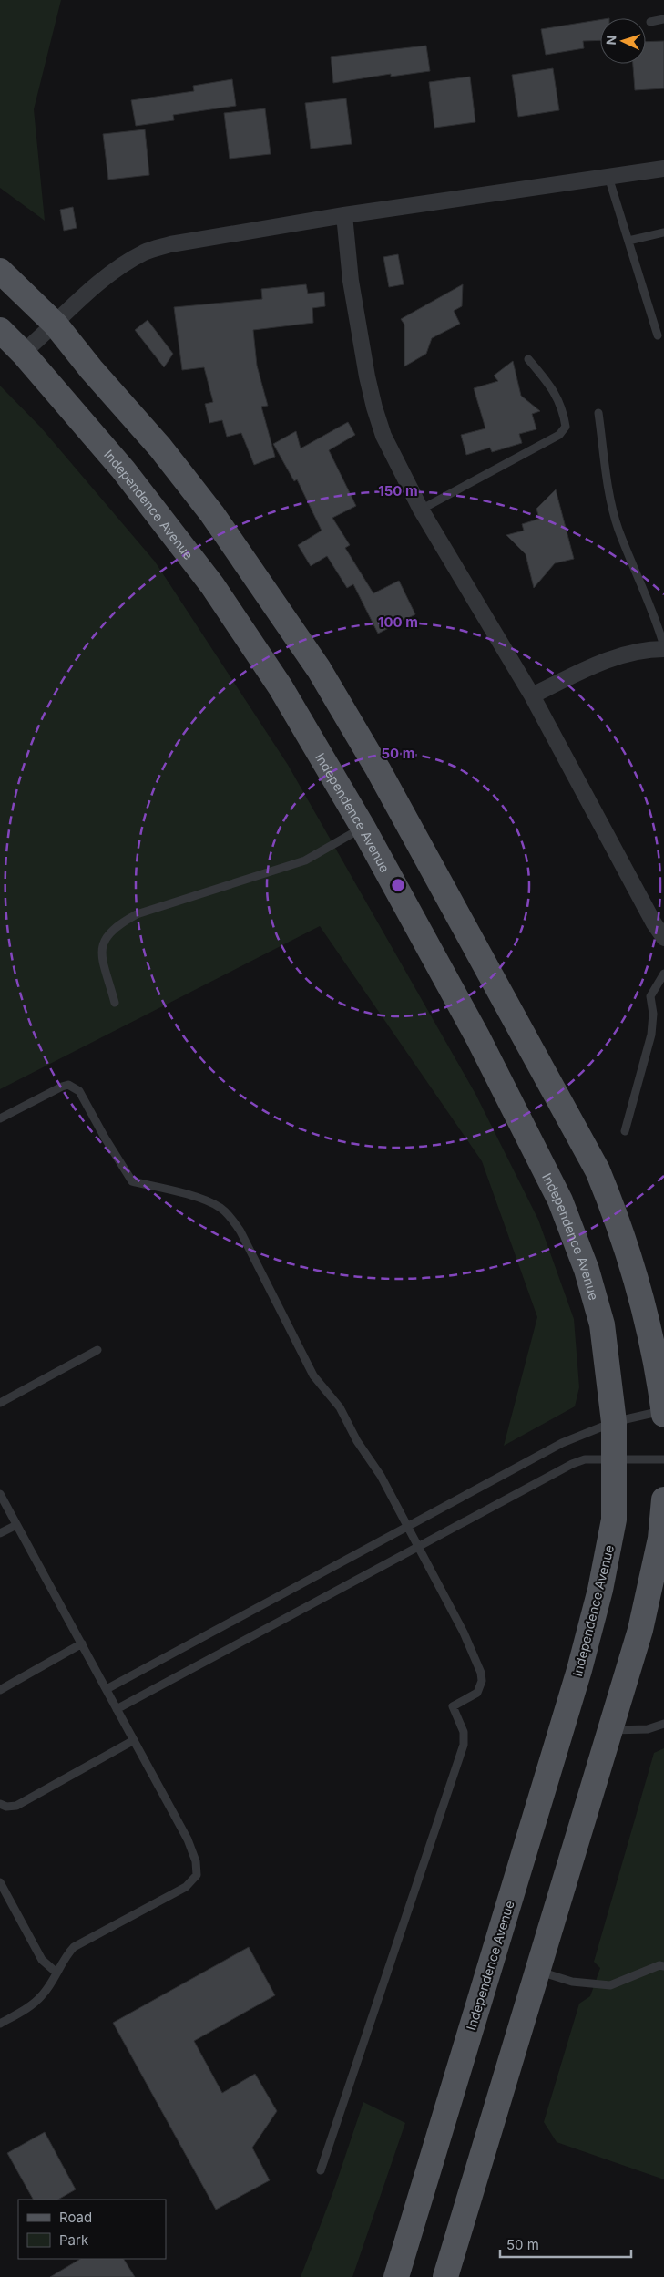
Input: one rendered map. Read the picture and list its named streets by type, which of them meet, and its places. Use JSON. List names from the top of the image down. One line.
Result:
{"streets":{"main road":["Independence Avenue"]},"legend":["Road","Park"],"scale_bar":"50 m","north":"left","rings":["150 m","100 m","50 m"]}
